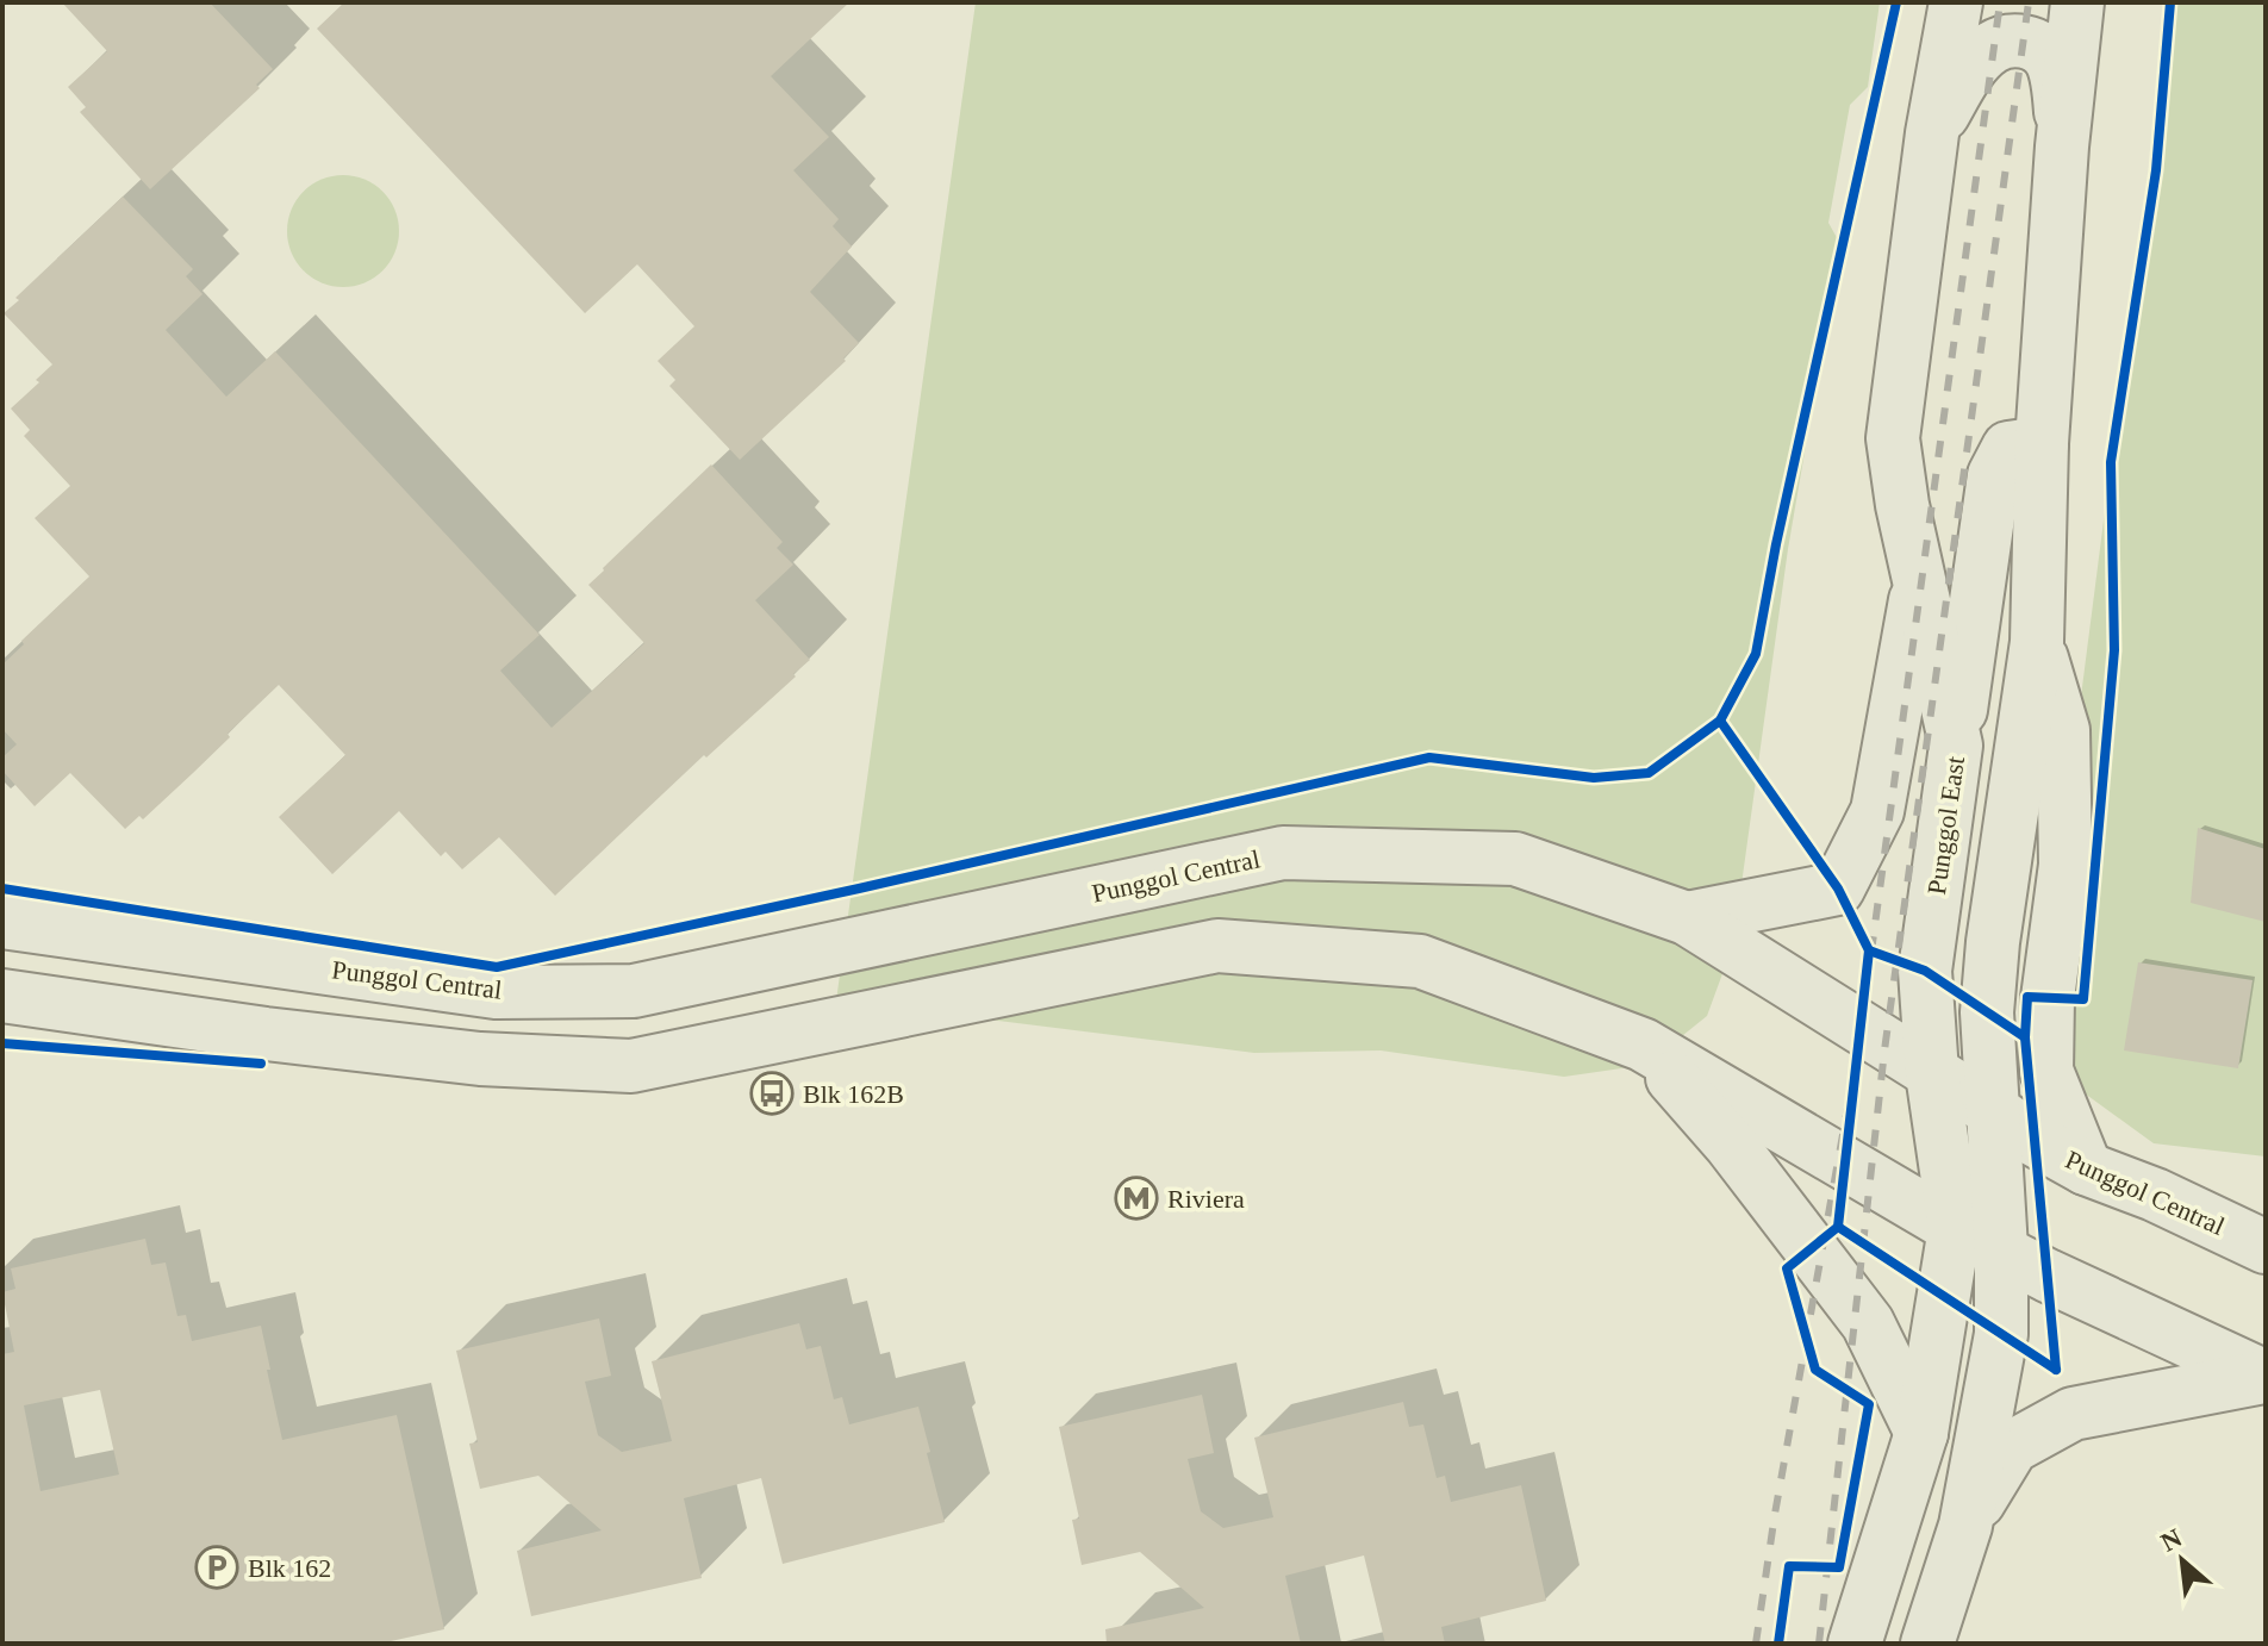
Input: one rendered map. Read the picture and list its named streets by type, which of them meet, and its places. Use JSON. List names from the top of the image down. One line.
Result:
{"streets":{"main road":["Punggol East","Punggol Central"]},"crossings":[["Punggol East","Punggol Central"]],"places":{"bus stop":["Blk 162B"],"metro station":["Riviera"],"parking":["Blk 162"]},"north":"top left"}
